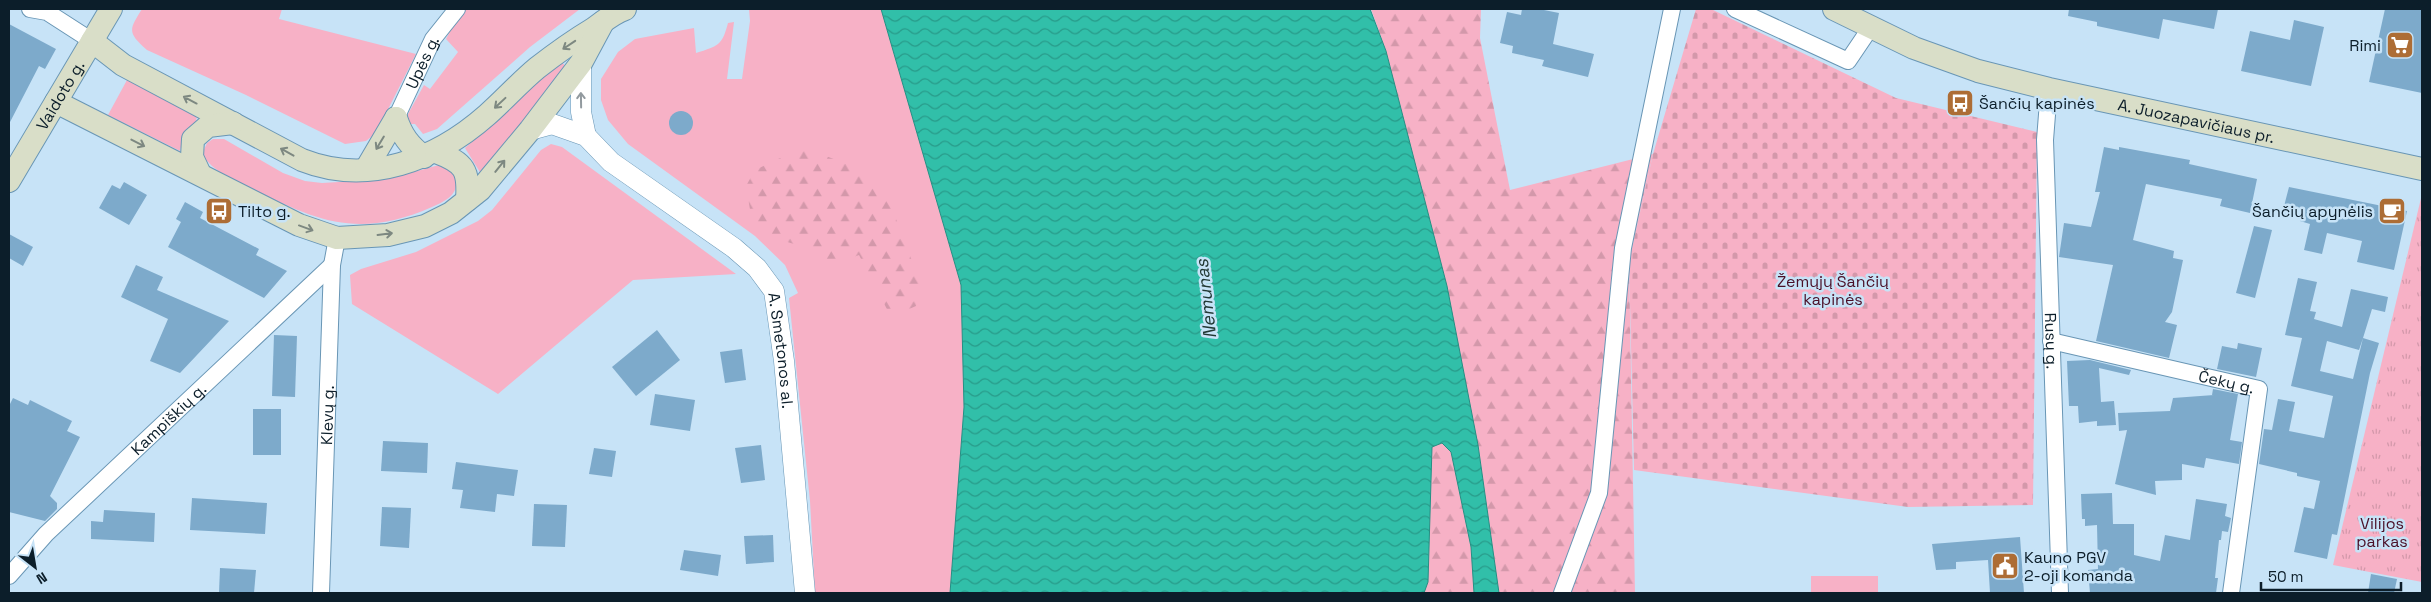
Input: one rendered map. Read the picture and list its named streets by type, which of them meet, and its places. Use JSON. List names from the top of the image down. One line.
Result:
{"streets":{"main road":["Vaidoto g.","A. Juozapavičiaus pr."],"street":["Upės g.","Rusų g.","A. Smetonos al.","Čekų g.","Klevų g.","Kampiškių g."]},"crossings":[["A. Juozapavičiaus pr.","Rusų g."],["Rusų g.","Čekų g."],["Klevų g.","Kampiškių g."]],"water":["Nemunas"],"parks":["Žemųjų Šančių kapinės","Vilijos parkas"],"places":{"supermarket":["Rimi"],"bus stop":["Šančių kapinės","Tilto g."],"cafe":["Šančių apynėlis"],"public building":["Kauno PGV 2-oji komanda"]},"scale_bar":"50 m","north":"bottom right"}
